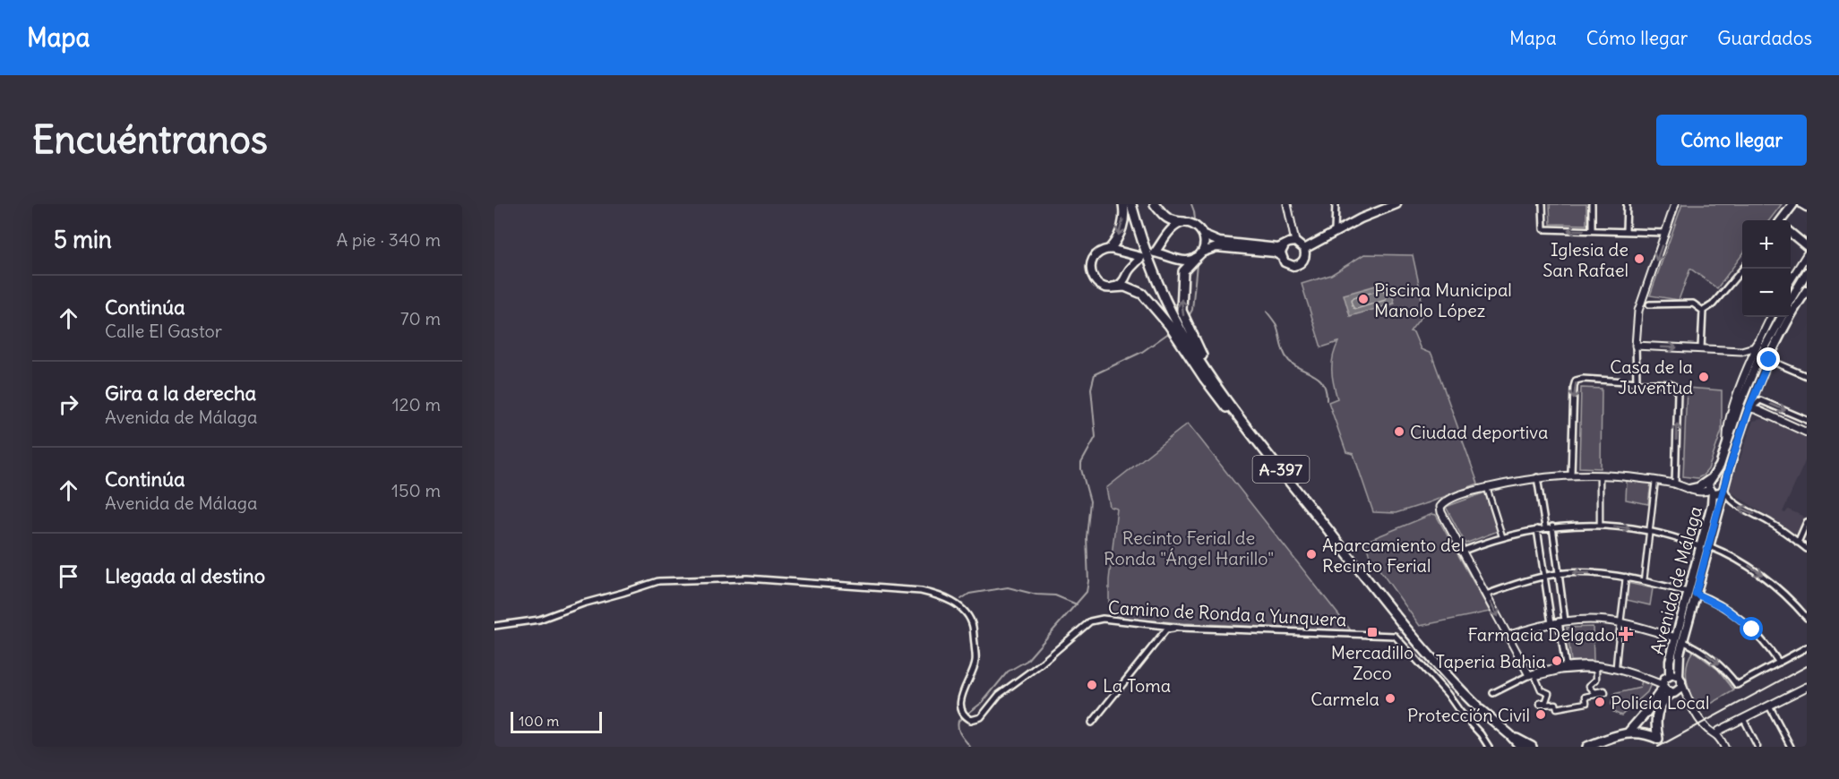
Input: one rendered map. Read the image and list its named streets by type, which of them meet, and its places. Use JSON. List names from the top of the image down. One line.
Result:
{"streets":{"main road":["A-397","Avenida de Málaga"],"street":["Camino de Ronda a Yunquera"]},"parks":["Recinto Ferial de Ronda \"Ángel Harillo\""],"places":{"other":["Iglesia de San Rafael","Piscina Municipal Manolo López","Casa de la Juventud","Ciudad deportiva","Aparcamiento del Recinto Ferial","Taperia Bahia","La Toma","Carmela","Policía Local","Protección Civil"],"transit":["Mercadillo Zoco"],"health":["Farmacia Delgado"]},"scale_bar":"100 m","page":{"header":"Mapa","nav":["Mapa","Cómo llegar","Guardados"],"buttons":"Cómo llegar","title":"Encuéntranos","heading":["5 min","A pie · 340 m"],"map_buttons":["+","−"],"list":[["Continúa","Calle El Gastor","70 m"],["Gira a la derecha","Avenida de Málaga","120 m"],["Continúa","Avenida de Málaga","150 m"],"Llegada al destino"],"scale":"100 m"}}
